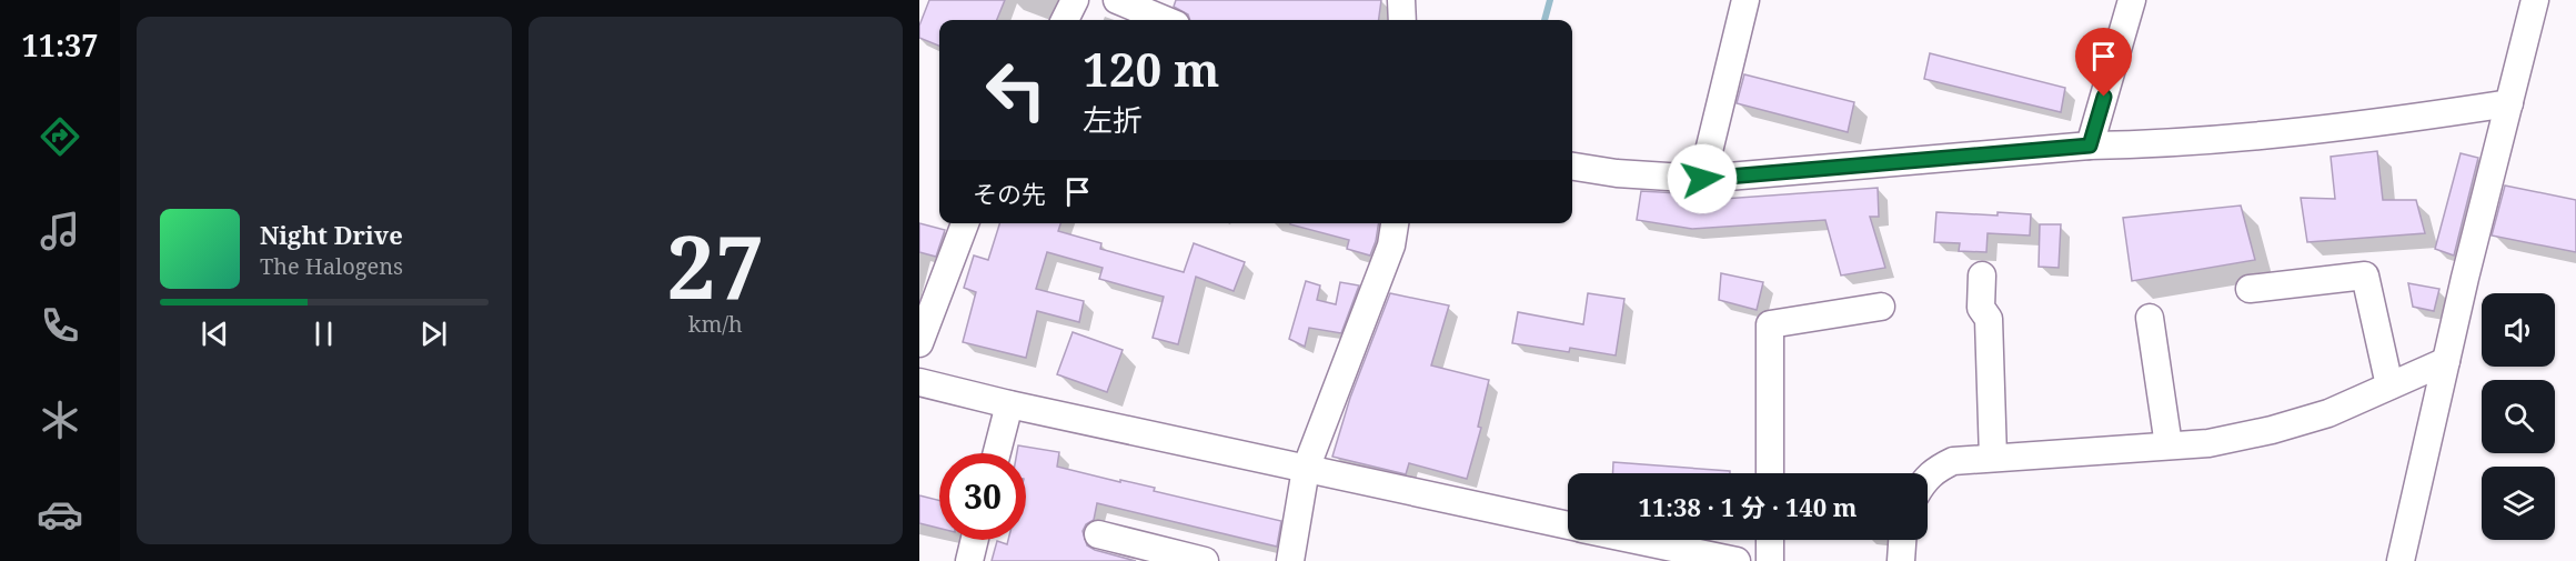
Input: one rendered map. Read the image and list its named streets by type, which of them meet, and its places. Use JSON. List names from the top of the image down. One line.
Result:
{"page":{"tabs":"11:37","tile":["27","km/h"],"turn":["120 m","左折"],"then":"その先","song":["Night Drive","The Halogens"],"limit":"30","trip":"11:38 · 1 分 · 140 m"}}
